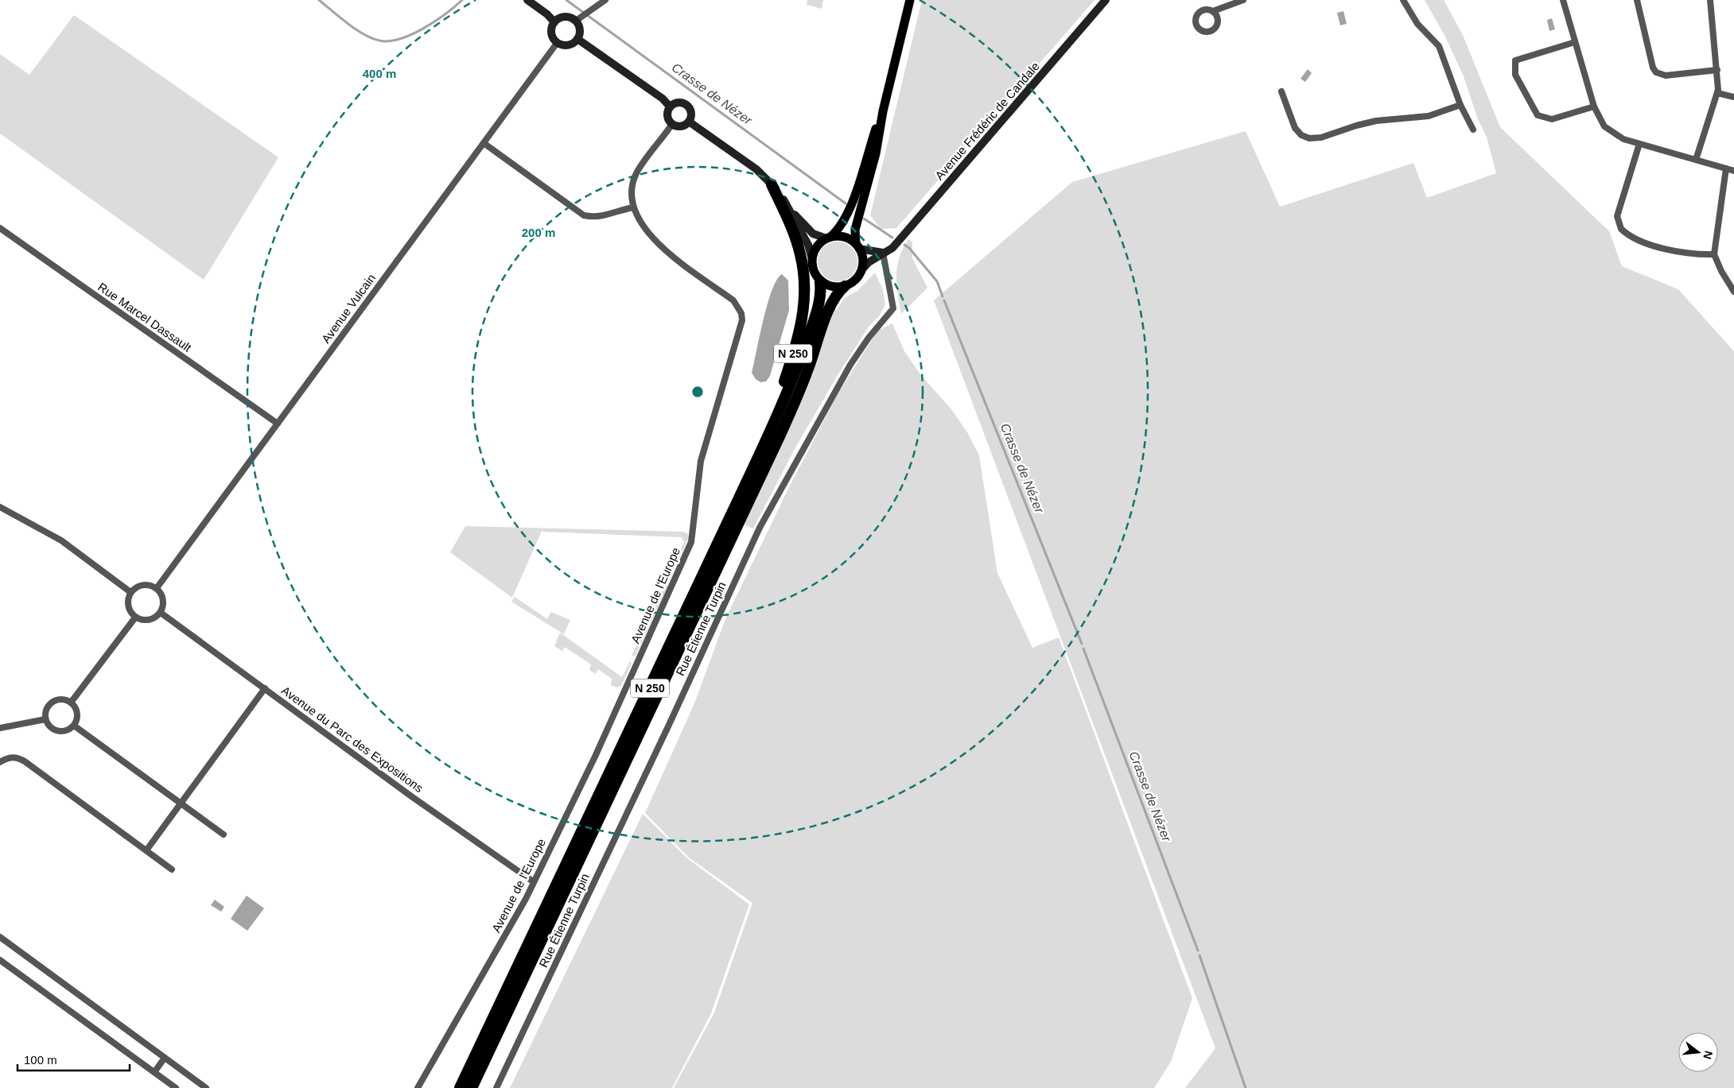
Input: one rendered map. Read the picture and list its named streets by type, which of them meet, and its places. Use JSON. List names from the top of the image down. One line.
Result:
{"streets":{"highway":["N 250"],"street":["Avenue Frédéric de Candale","Avenue Vulcain","Rue Marcel Dassault","Avenue de l'Europe","Rue Étienne Turpin","Avenue du Parc des Expositions"]},"crossings":[["Avenue Frédéric de Candale","N 250"],["Avenue Frédéric de Candale","Rue Étienne Turpin"],["Avenue Vulcain","Rue Marcel Dassault"],["Avenue Vulcain","Avenue du Parc des Expositions"],["Avenue de l'Europe","Avenue du Parc des Expositions"]],"water":["Crasse de Nézer"],"scale_bar":"100 m","north":"right","rings":["400 m","200 m"]}
